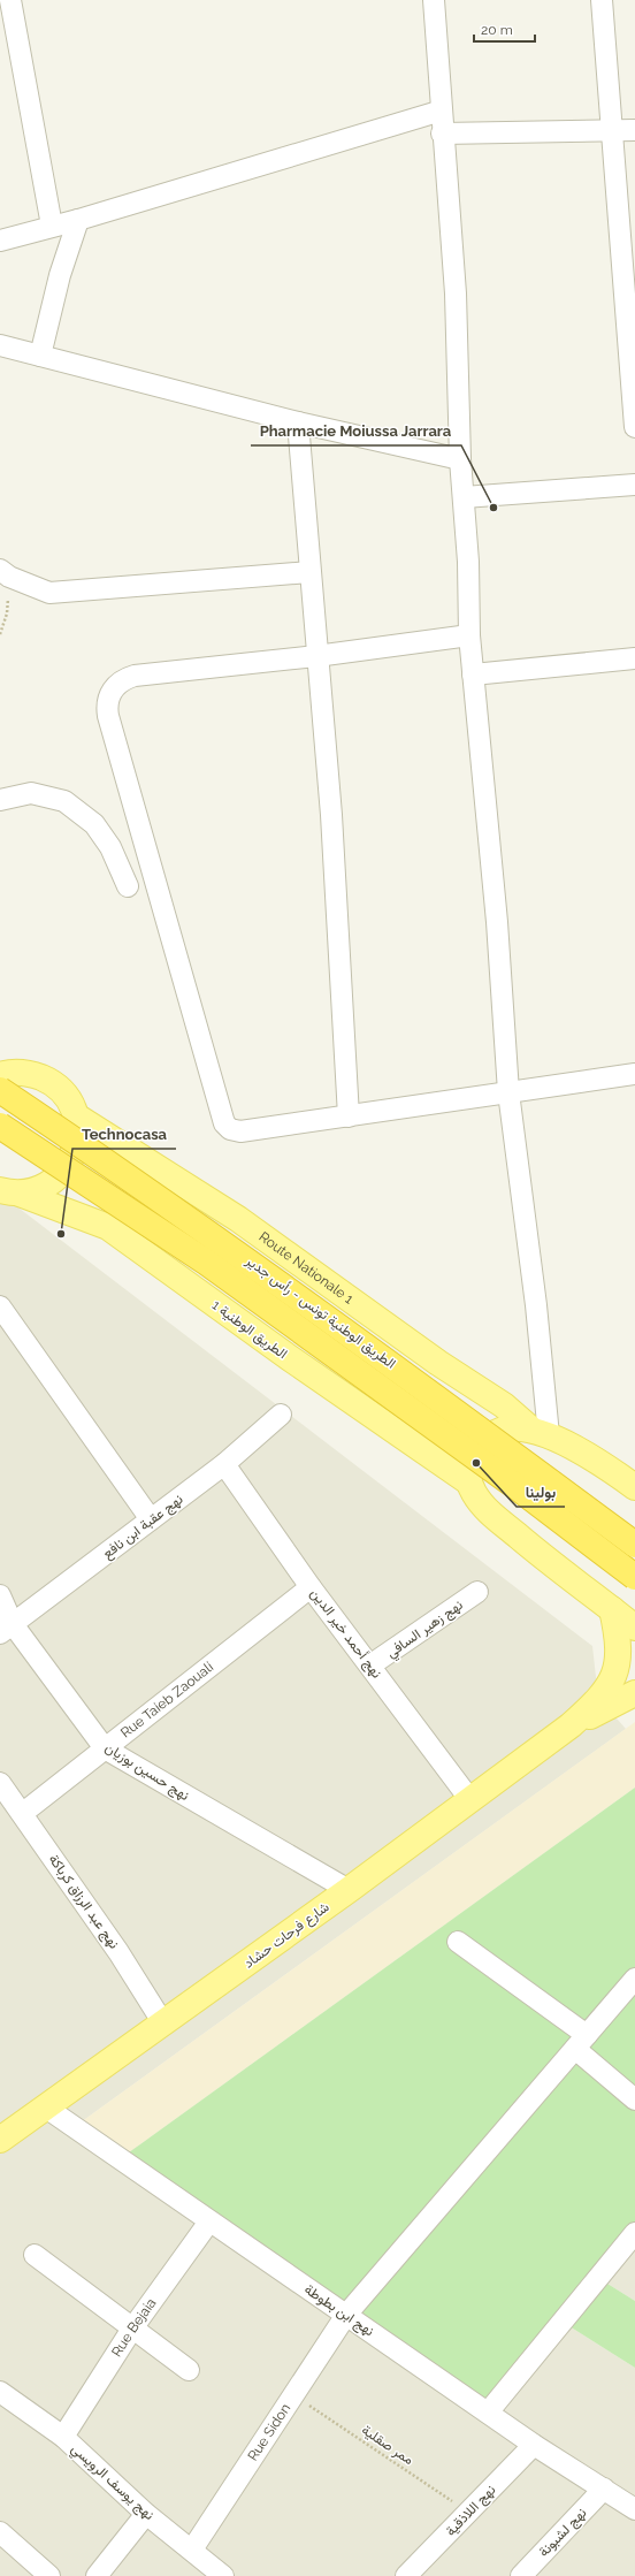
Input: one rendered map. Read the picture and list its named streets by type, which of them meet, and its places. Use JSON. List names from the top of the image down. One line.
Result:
{"streets":{"highway":["الطريق الوطنية تونس - رأس جدير"],"main road":["Route Nationale 1","الطريق الوطنية 1","شارع فرحات حشاد"],"street":["نهج عقبة ابن نافع","نهج زهير السافي","نهج أحمد خير الدين","Rue Taieb Zaouali","نهج حسين بوزيان","نهج عبد الرزاق كرباكة","نهج ابن بطوطة","Rue Bejaia","Rue Sidon","نهج يوسف الرويسي","نهج اللاذقية","نهج لشبونة"],"path":["ممر صقلية"]},"crossings":[["Route Nationale 1","الطريق الوطنية 1"],["الطريق الوطنية تونس - رأس جدير","الطريق الوطنية 1"],["نهج عقبة ابن نافع","نهج أحمد خير الدين"],["نهج عقبة ابن نافع","نهج حسين بوزيان"],["نهج زهير السافي","نهج أحمد خير الدين"],["نهج أحمد خير الدين","Rue Taieb Zaouali"],["نهج أحمد خير الدين","شارع فرحات حشاد"],["Rue Taieb Zaouali","نهج حسين بوزيان"],["Rue Taieb Zaouali","نهج عبد الرزاق كرباكة"],["نهج حسين بوزيان","شارع فرحات حشاد"],["نهج عبد الرزاق كرباكة","شارع فرحات حشاد"],["شارع فرحات حشاد","نهج ابن بطوطة"],["نهج ابن بطوطة","Rue Bejaia"],["نهج ابن بطوطة","Rue Sidon"],["نهج ابن بطوطة","نهج اللاذقية"],["نهج ابن بطوطة","نهج لشبونة"],["Rue Bejaia","نهج يوسف الرويسي"],["Rue Sidon","ممر صقلية"],["Rue Sidon","نهج يوسف الرويسي"],["ممر صقلية","نهج اللاذقية"]],"places":["Pharmacie Moiussa Jarrara","Technocasa","بولينا"],"scale_bar":"20 m"}
